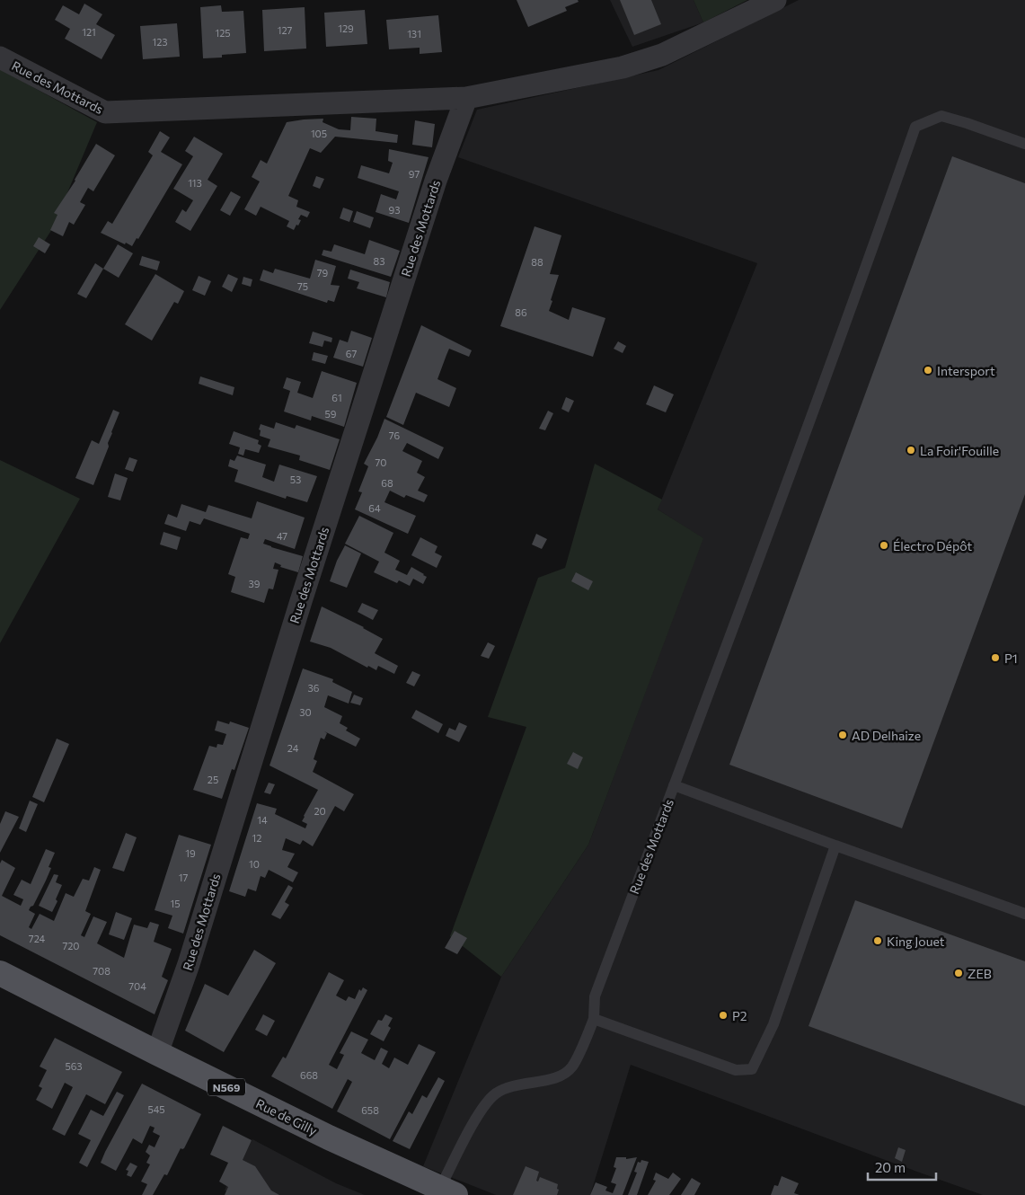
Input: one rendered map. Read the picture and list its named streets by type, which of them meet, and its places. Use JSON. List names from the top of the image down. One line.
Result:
{"streets":{"main road":["N569","Rue de Gilly"],"street":["Rue des Mottards"]},"crossings":[["Rue des Mottards","Rue de Gilly"]],"places":["Intersport","La Foir'Fouille","Électro Dépôt","P1","AD Delhaize","King Jouet","ZEB","P2"],"house_numbers":["129","127","121","125","131","123","105","97","113","93","83","88","79","75","86","67","61","59","76","70","53","68","64","47","39","36","30","24","25","20","14","12","19","10","17","15","724","720","708","704","563","668","545","658"],"scale_bar":"20 m"}
